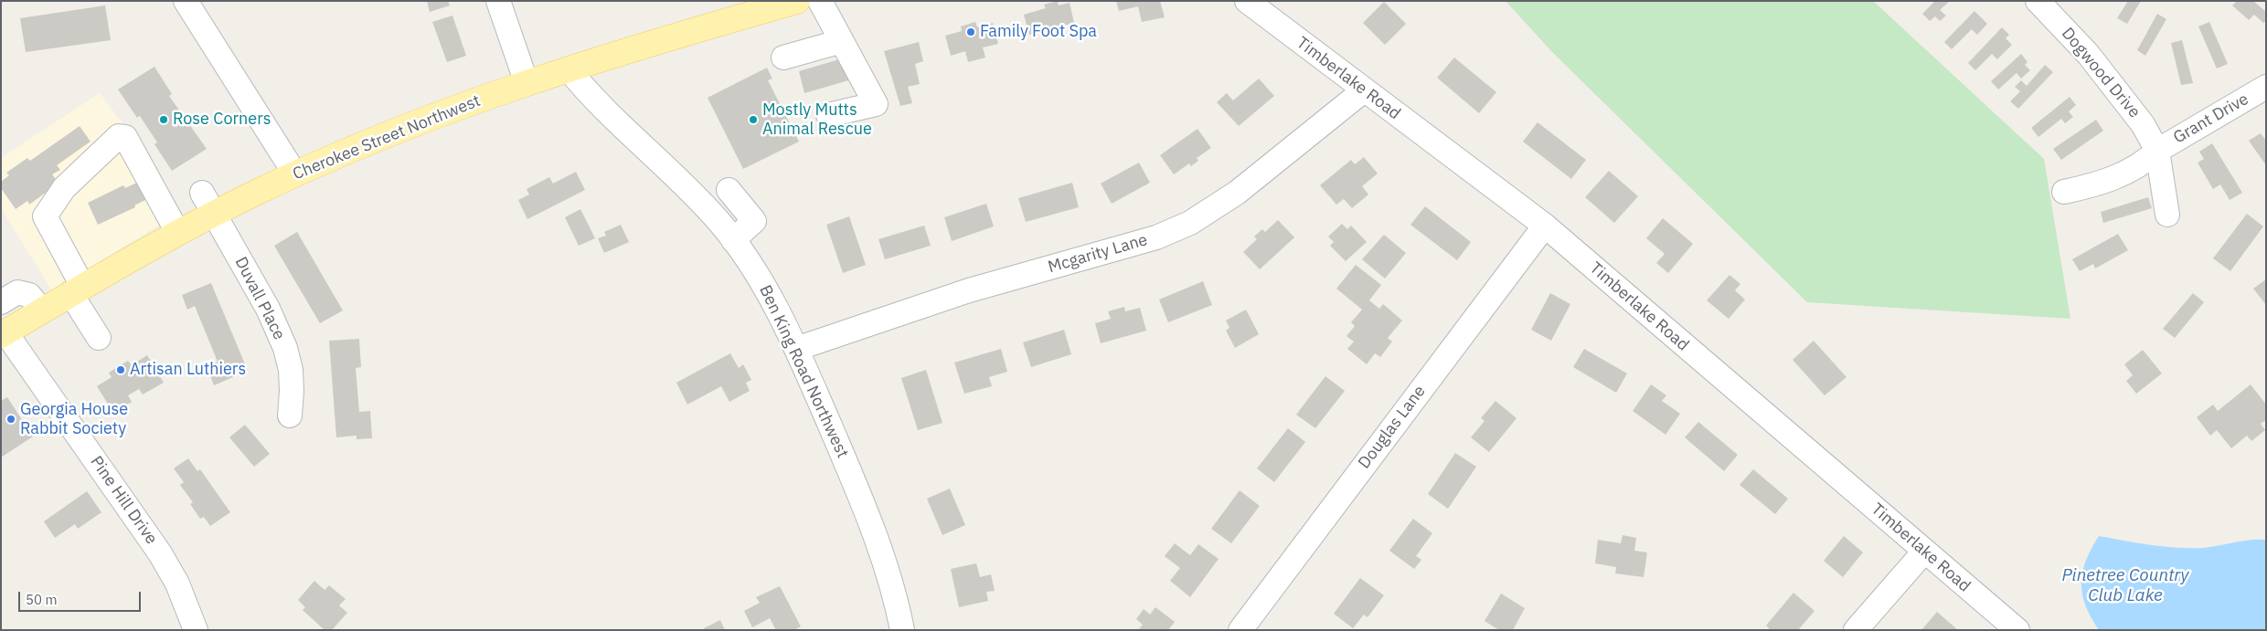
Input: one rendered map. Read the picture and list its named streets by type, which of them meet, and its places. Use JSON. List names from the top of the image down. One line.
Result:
{"streets":{"main road":["Cherokee Street Northwest"],"street":["Dogwood Drive","Timberlake Road","Grant Drive","Mcgarity Lane","Duvall Place","Ben King Road Northwest","Douglas Lane","Pine Hill Drive"]},"crossings":[["Dogwood Drive","Grant Drive"],["Timberlake Road","Mcgarity Lane"],["Timberlake Road","Douglas Lane"],["Cherokee Street Northwest","Duvall Place"],["Cherokee Street Northwest","Ben King Road Northwest"],["Cherokee Street Northwest","Pine Hill Drive"],["Mcgarity Lane","Ben King Road Northwest"]],"water":["Pinetree Country Club Lake"],"places":["Family Foot Spa","Rose Corners","Mostly Mutts Animal Rescue","Artisan Luthiers","Georgia House Rabbit Society"],"scale_bar":"50 m"}
